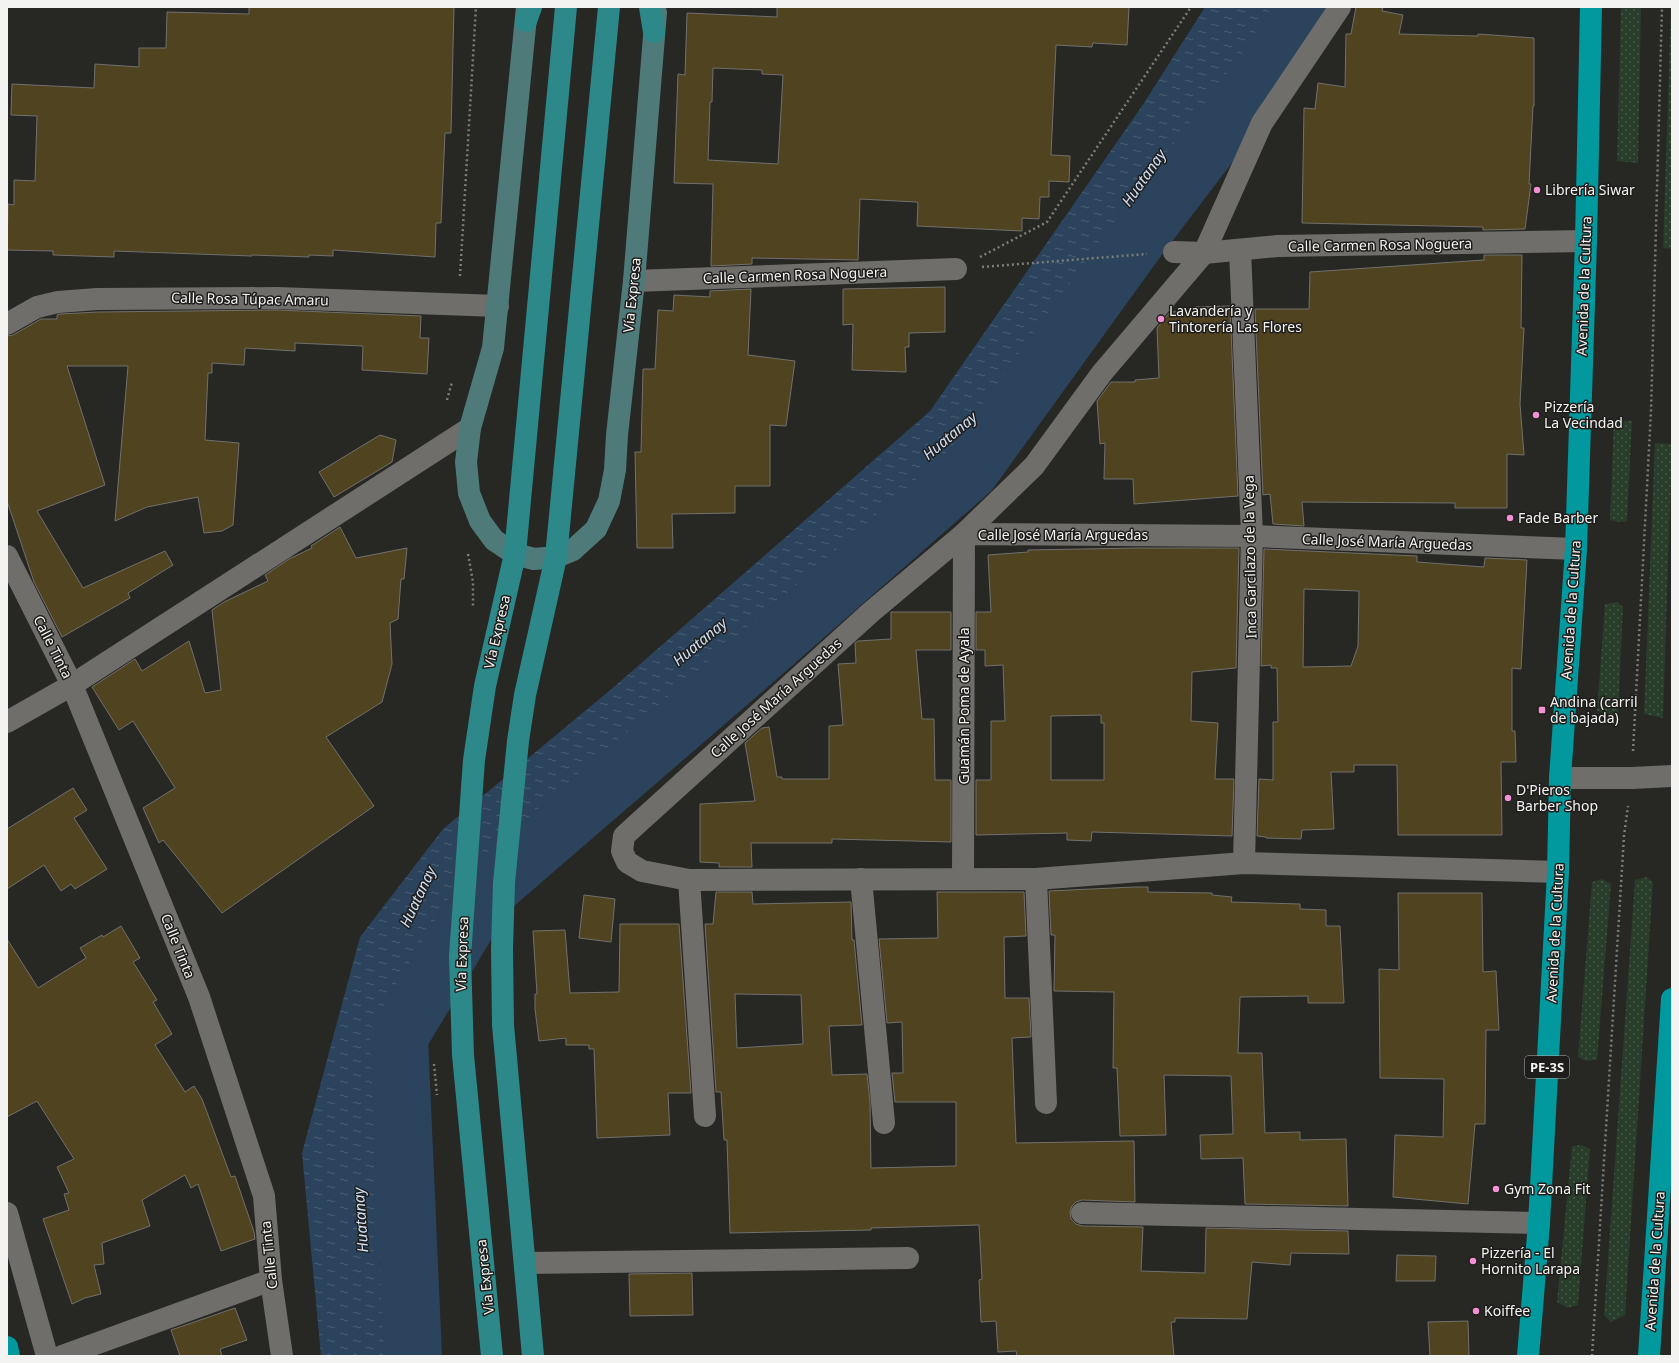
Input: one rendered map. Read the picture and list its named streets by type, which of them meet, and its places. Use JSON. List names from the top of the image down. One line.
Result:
{"streets":{"highway":["Avenida de la Cultura","PE-3S"],"main road":["Vía Expresa"],"street":["Calle Carmen Rosa Noguera","Calle Rosa Túpac Amaru","Calle José María Arguedas","Inca Garcilazo de la Vega","Calle Tinta","Guamán Poma de Ayala"]},"crossings":[["Calle Carmen Rosa Noguera","Avenida de la Cultura"],["Calle Carmen Rosa Noguera","Vía Expresa"],["Calle Carmen Rosa Noguera","Inca Garcilazo de la Vega"],["Avenida de la Cultura","Calle José María Arguedas"],["Vía Expresa","Calle Rosa Túpac Amaru"],["Calle José María Arguedas","Inca Garcilazo de la Vega"],["Calle José María Arguedas","Guamán Poma de Ayala"]],"water":["Huatanay"],"places":{"other":["Librería Siwar","Lavandería y Tintorería Las Flores","Pizzería La Vecindad","Fade Barber","D'Pieros Barber Shop","Gym Zona Fit","Pizzería - El Hornito Larapa","Koiffee"],"transit":["Andina (carril de bajada)"]}}
